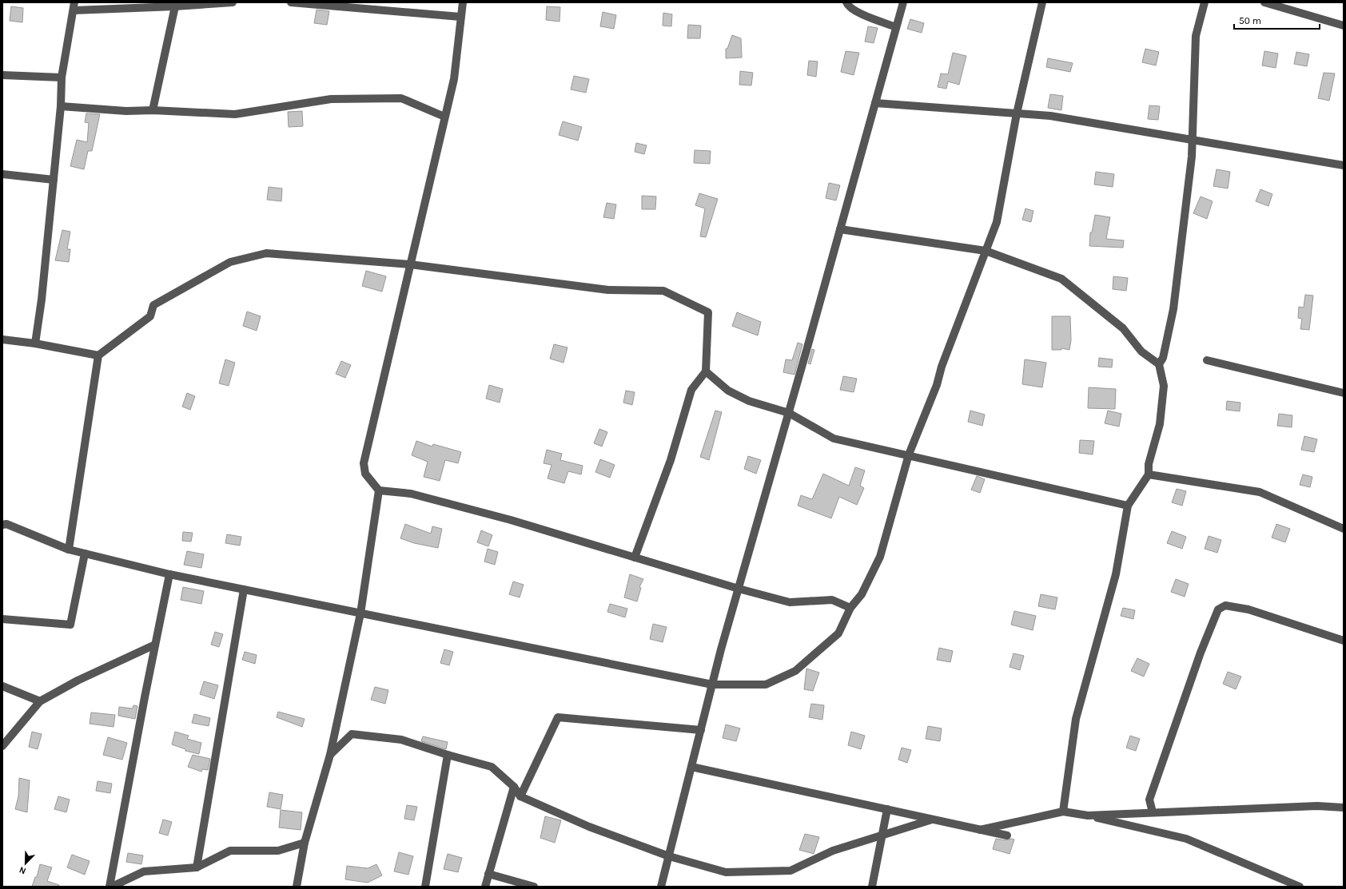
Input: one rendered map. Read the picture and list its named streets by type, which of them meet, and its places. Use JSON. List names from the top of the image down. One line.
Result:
{"scale_bar":"50 m","north":"bottom left"}
